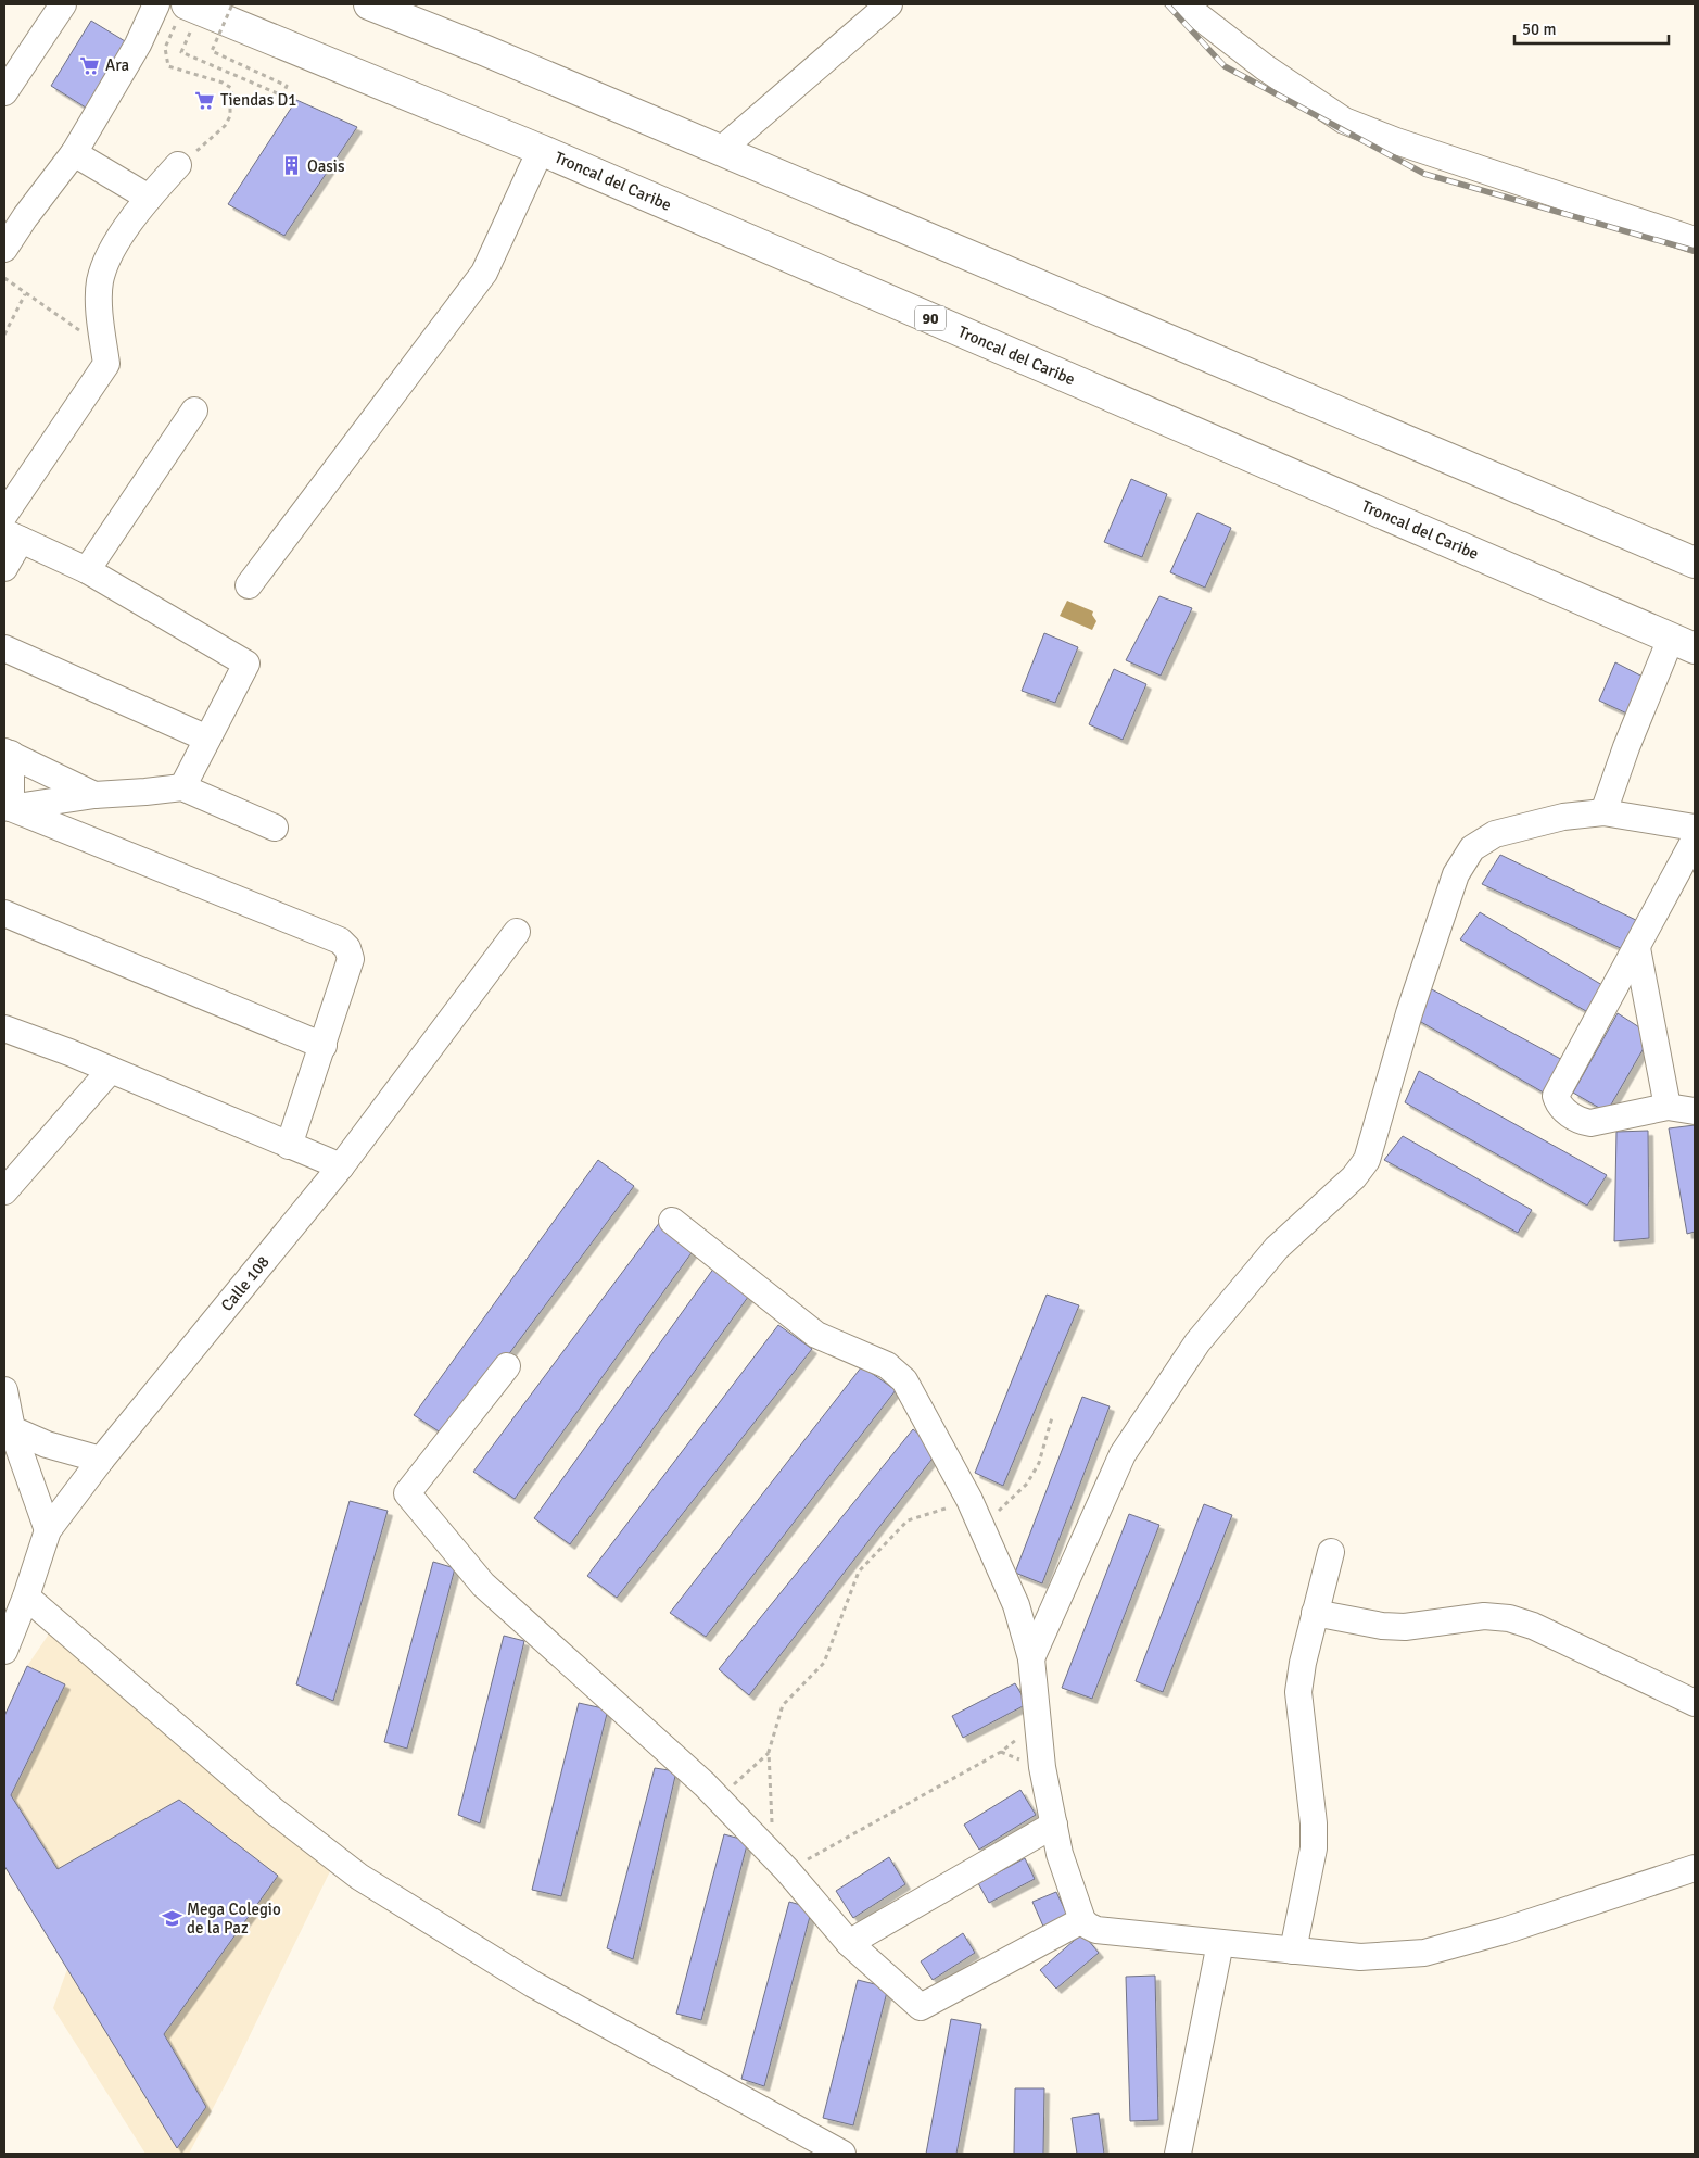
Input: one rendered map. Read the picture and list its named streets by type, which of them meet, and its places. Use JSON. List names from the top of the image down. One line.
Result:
{"streets":{"highway":["Troncal del Caribe","90"],"street":["Calle 108"]},"places":{"supermarket":["Ara","Tiendas D1"],"building":["Oasis"],"school or university":["Mega Colegio de la Paz"]},"scale_bar":"50 m"}
